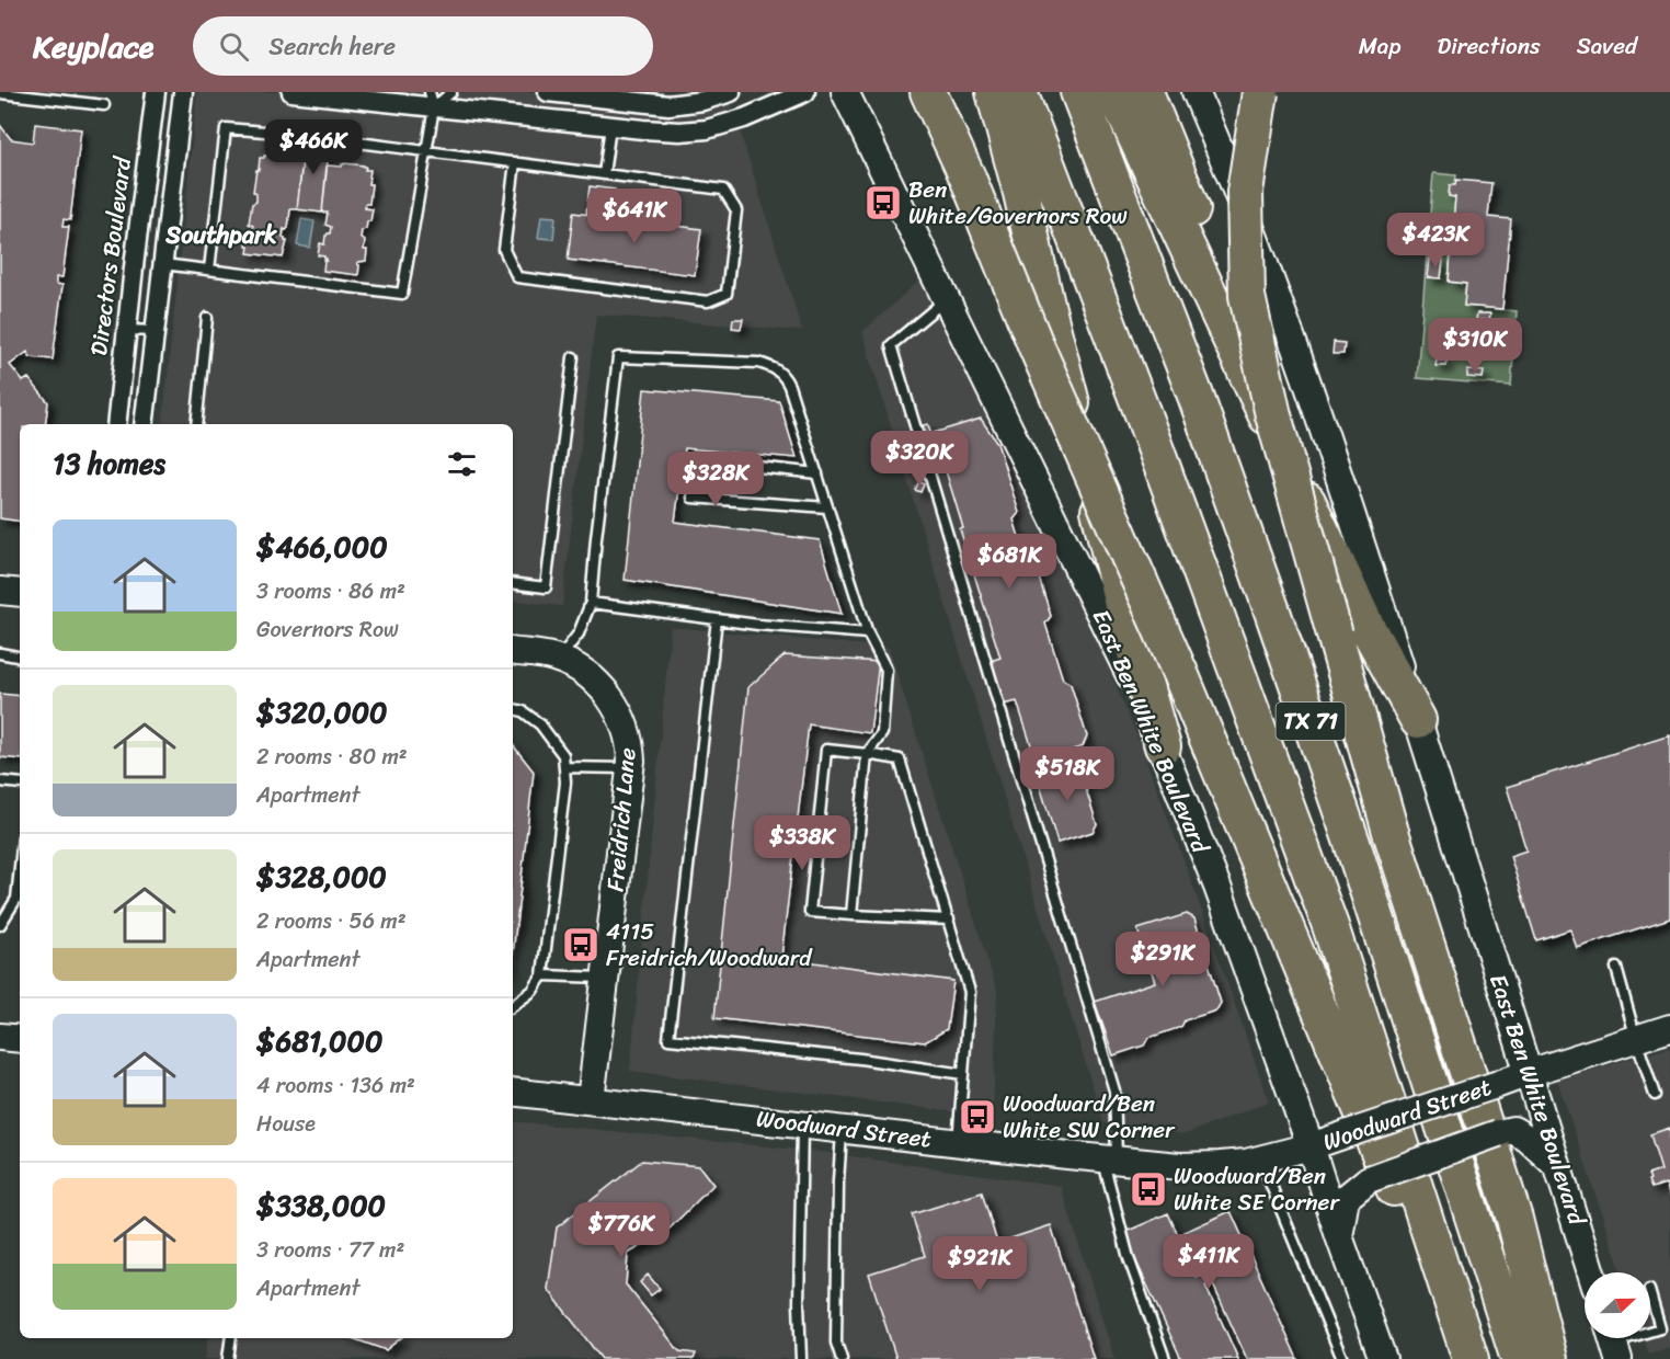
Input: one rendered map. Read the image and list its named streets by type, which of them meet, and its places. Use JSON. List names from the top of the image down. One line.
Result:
{"streets":{"highway":["TX 71"],"main road":["East Ben White Boulevard","Freidrich Lane","Woodward Street"],"street":["Directors Boulevard"]},"crossings":[["East Ben White Boulevard","Woodward Street"],["Freidrich Lane","Woodward Street"]],"districts":["Southpark"],"places":{"bus stop":["Ben White/Governors Row","4115 Freidrich/Woodward","Woodward/Ben White SW Corner","Woodward/Ben White SE Corner"]},"north":"right","page":{"header":"Keyplace","search":"Search here","nav":["Map","Directions","Saved"],"price":["$466K","$641K","$423K","$310K","$320K","$328K","$681K","$518K","$338K","$291K","$776K","$411K","$921K"],"heading":"13 homes","list":[{"name":"$466,000","note":"3 rooms · 86 m² · Governors Row"},{"name":"$320,000","note":"2 rooms · 80 m² · Apartment"},{"name":"$328,000","note":"2 rooms · 56 m² · Apartment"},{"name":"$681,000","note":"4 rooms · 136 m² · House"},{"name":"$338,000","note":"3 rooms · 77 m² · Apartment"}]}}
